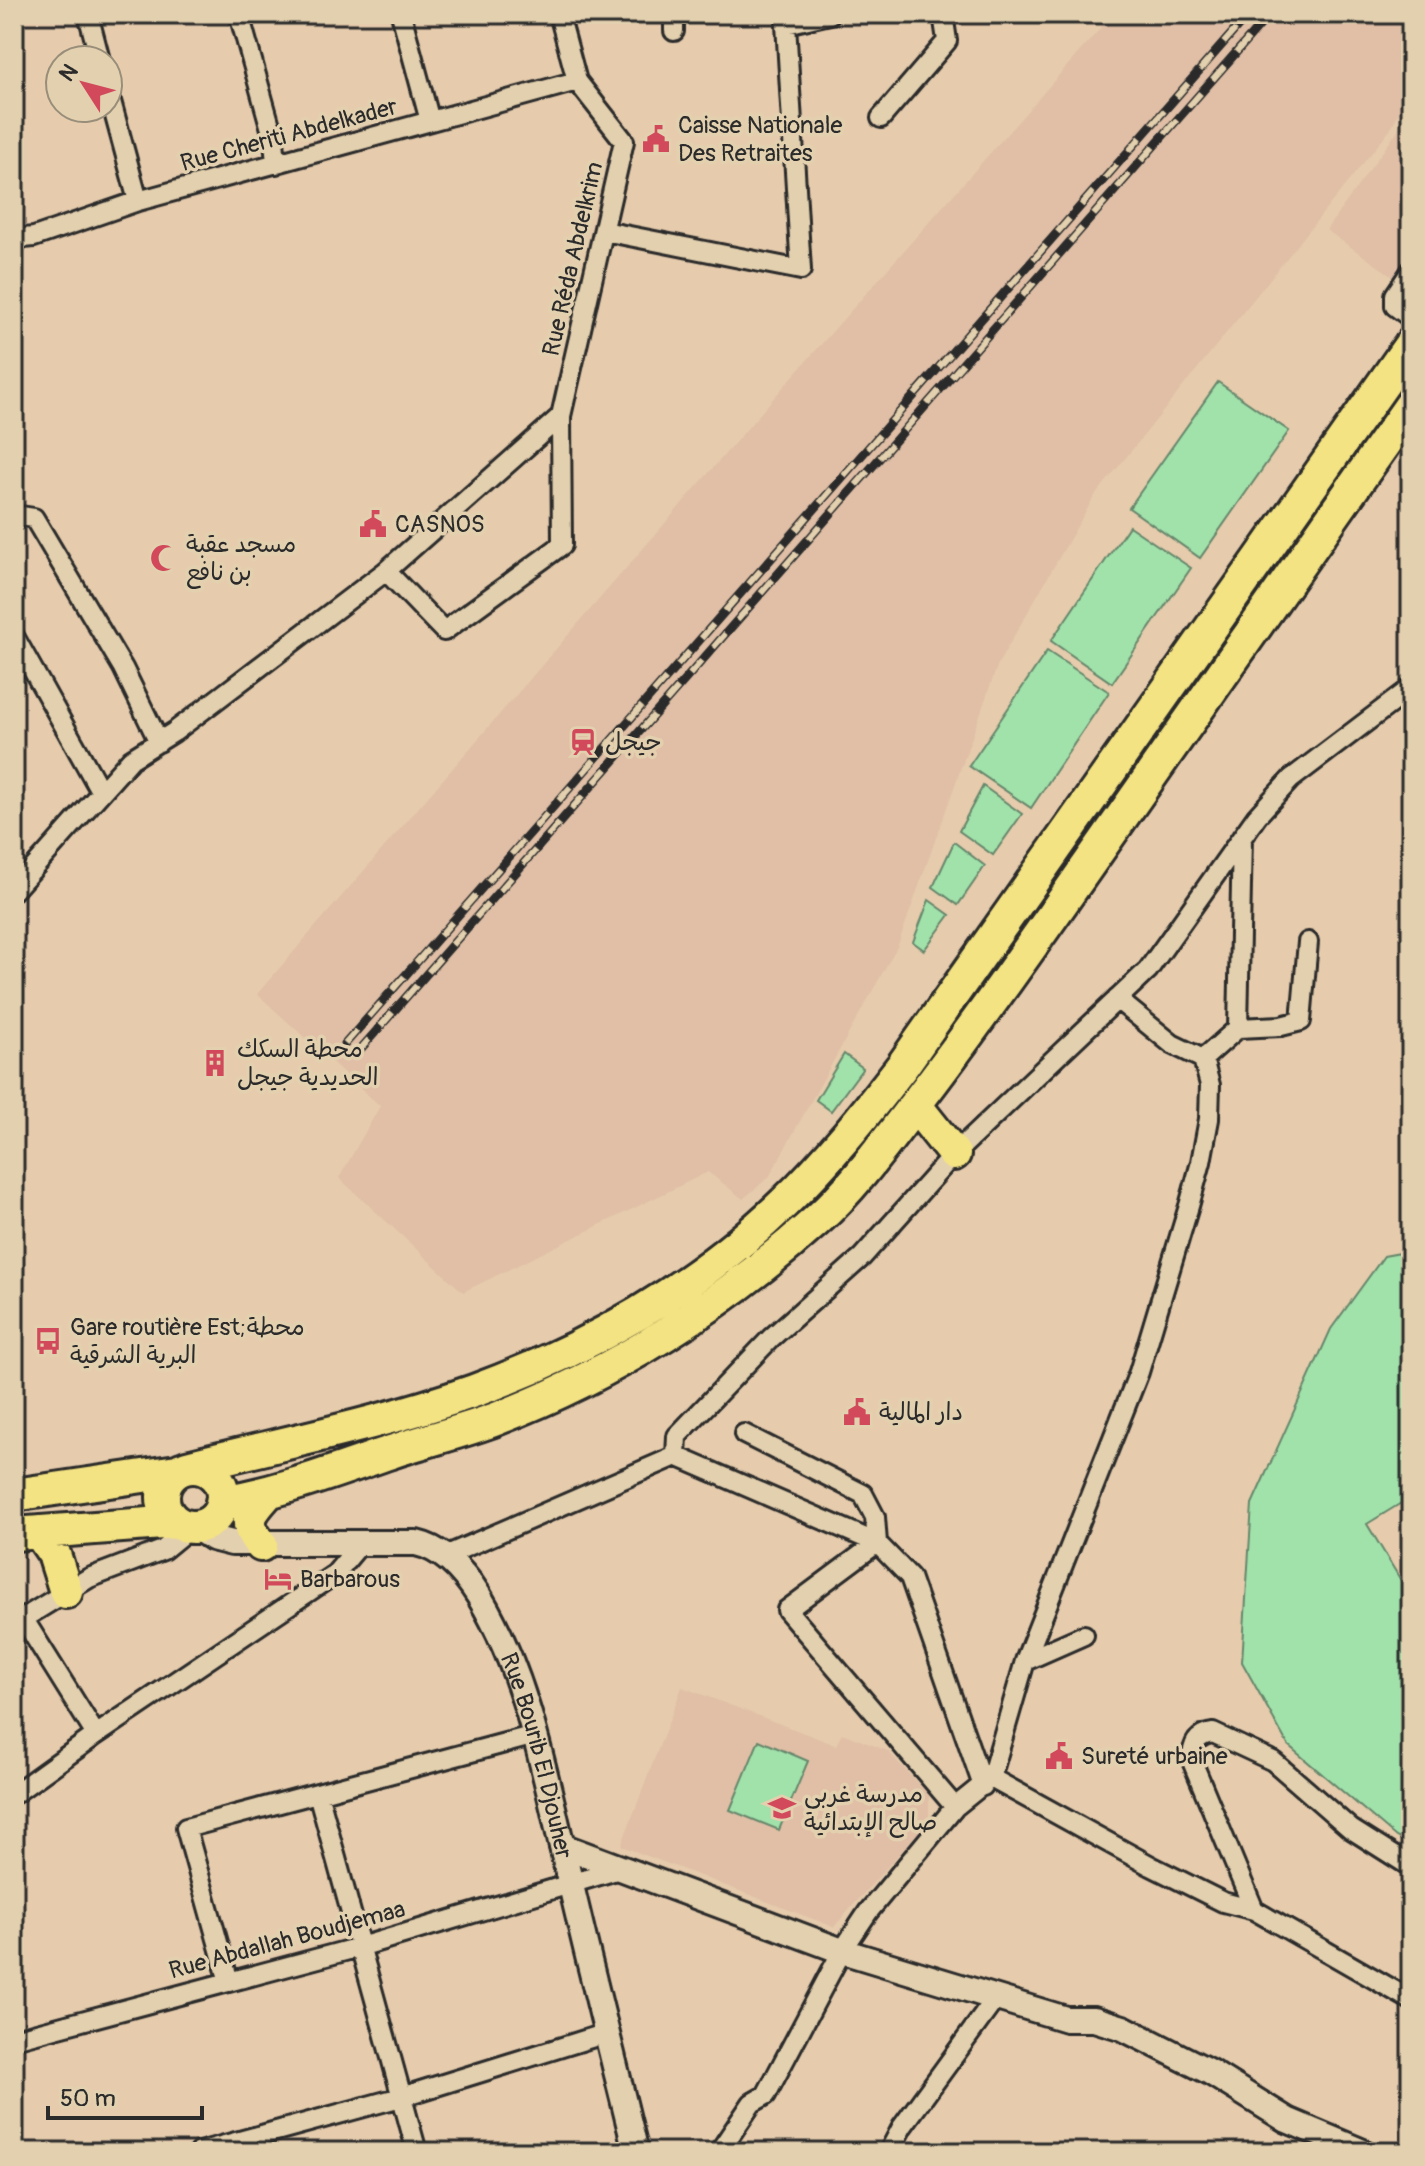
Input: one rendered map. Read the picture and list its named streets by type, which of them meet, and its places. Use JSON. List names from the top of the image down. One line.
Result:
{"streets":{"main road":["Rue Bourib El Djouher"],"street":["Rue Cheriti Abdelkader","Rue Réda Abdelkrim","Rue Abdallah Boudjemaa"]},"crossings":[["Rue Cheriti Abdelkader","Rue Réda Abdelkrim"],["Rue Bourib El Djouher","Rue Abdallah Boudjemaa"]],"places":{"public building":["Caisse Nationale Des Retraites","CASNOS","دار المالية","Sureté urbaine"],"mosque":["مسجد عقبة بن نافع"],"station":["جيجل"],"building":["محطة السكك الحديدية جيجل"],"bus stop":["Gare routière Est;محطة البرية الشرقية"],"hotel":["Barbarous"],"school or university":["مدرسة غربي صالح الإبتدائية"]},"scale_bar":"50 m","north":"top left"}
